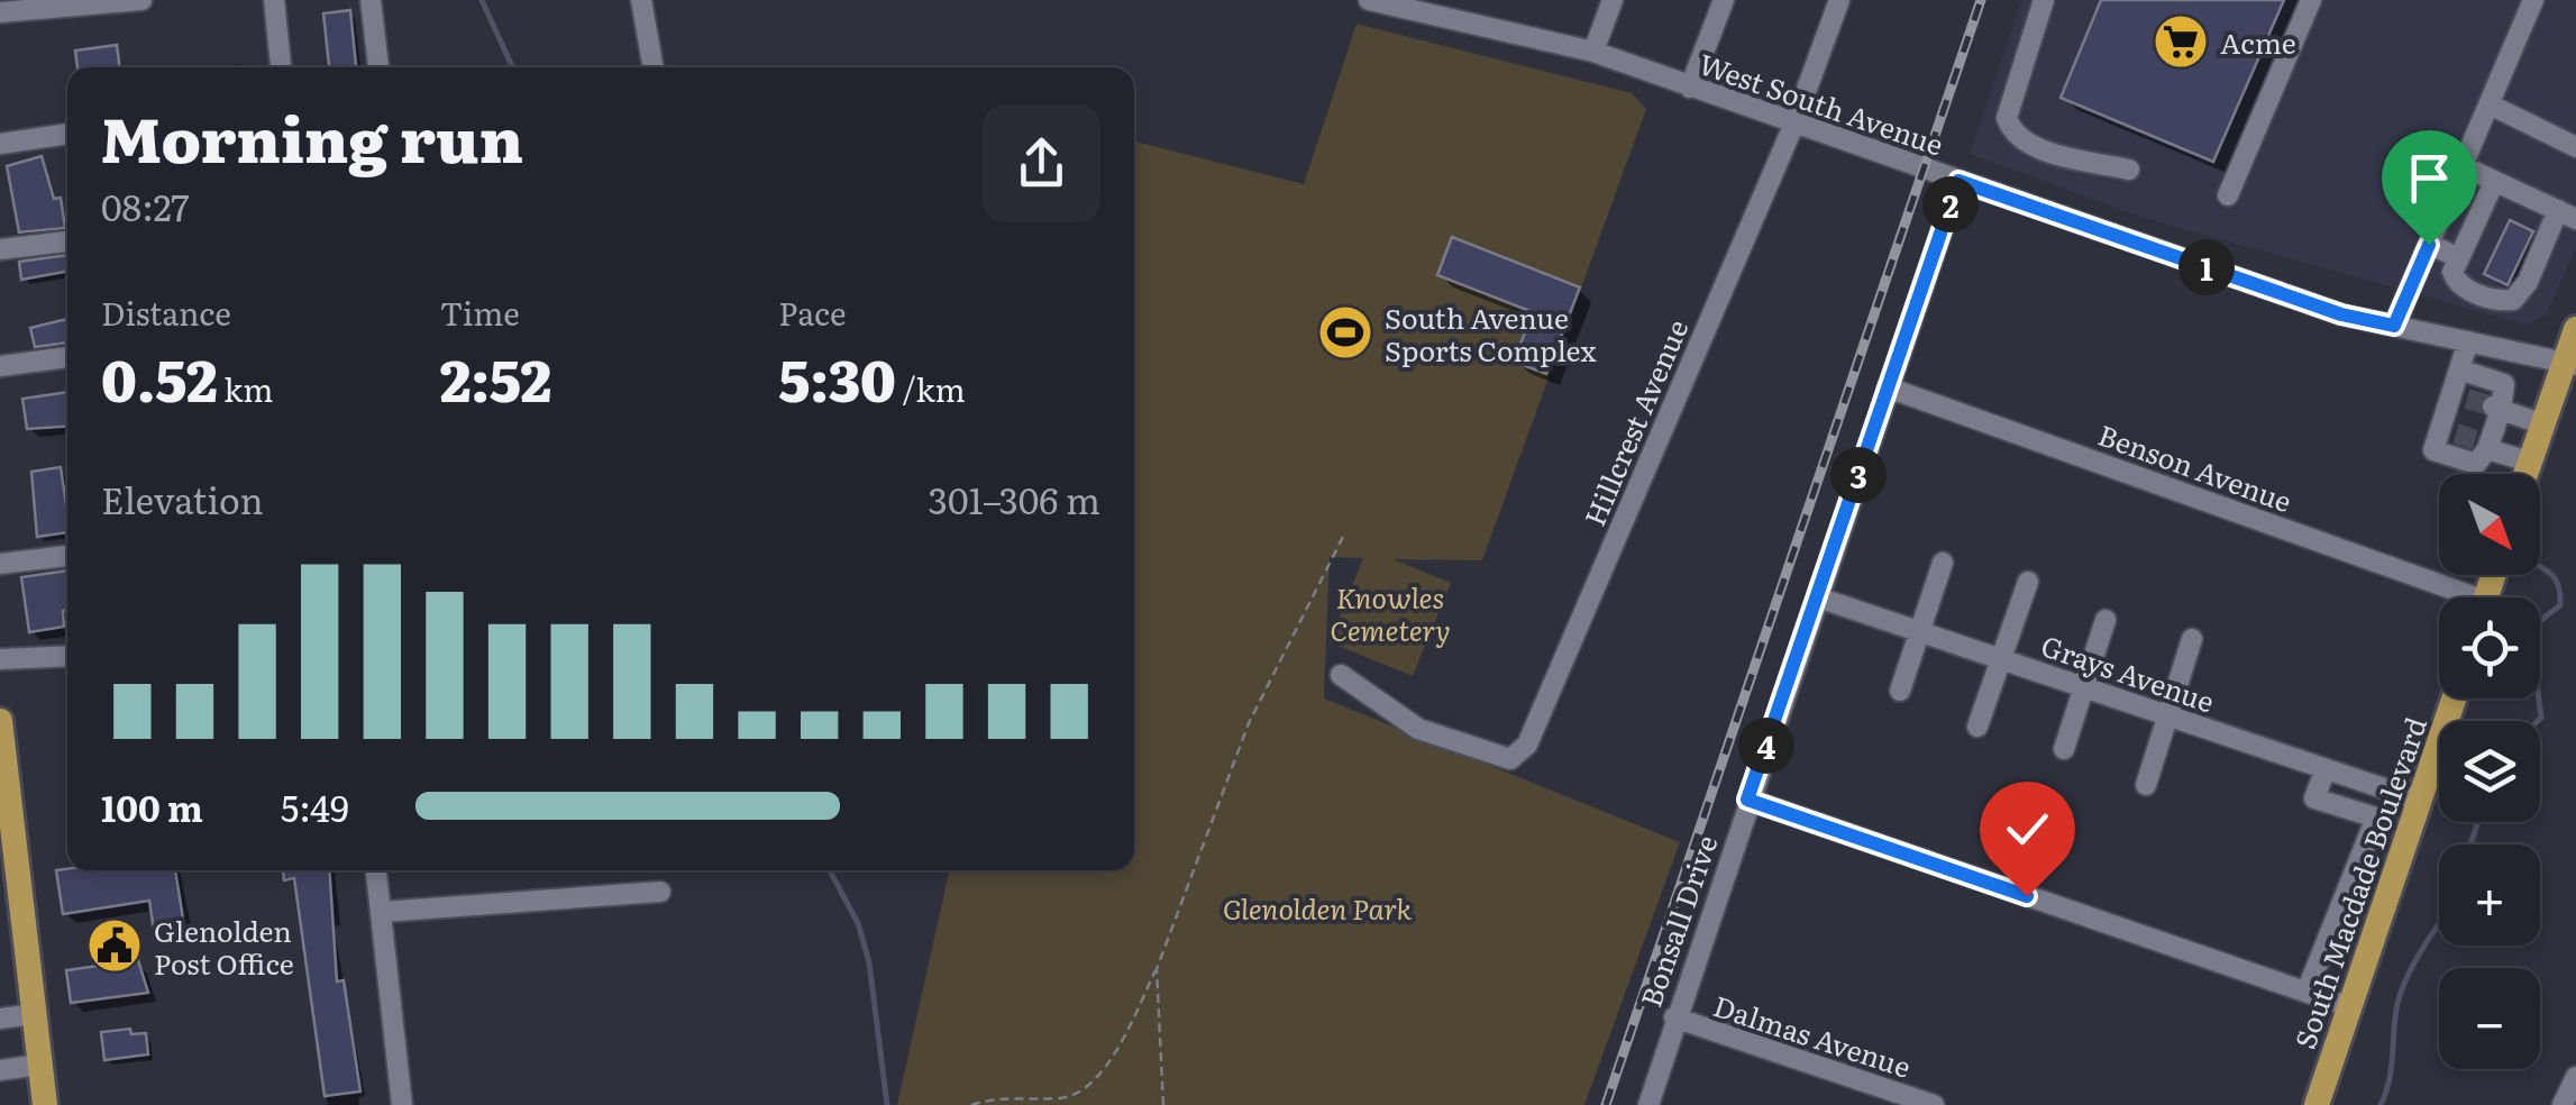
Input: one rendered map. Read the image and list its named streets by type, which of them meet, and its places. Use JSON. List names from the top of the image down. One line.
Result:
{"streets":{"main road":["South Macdade Boulevard"],"street":["West South Avenue","Hillcrest Avenue","Benson Avenue","Grays Avenue","Bonsall Drive","Dalmas Avenue"]},"crossings":[["West South Avenue","Hillcrest Avenue"],["West South Avenue","Bonsall Drive"],["Benson Avenue","Bonsall Drive"],["Grays Avenue","South Macdade Boulevard"],["Grays Avenue","Bonsall Drive"],["Bonsall Drive","Dalmas Avenue"]],"parks":["Knowles Cemetery","Glenolden Park"],"places":{"supermarket":["Acme"],"sports":["South Avenue Sports Complex"],"public building":["Glenolden Post Office"]},"north":"bottom right","page":{"heading":["Morning run","08:27"],"pins":["2","1","3","4"],"stats":[["Distance","0.52 km"],["Time","2:52"],["Pace","5:30 /km"]],"chart":["Elevation","301–306 m"],"map_buttons":["+","−"],"list":[{"name":"100 m","note":"5:49"}]}}
